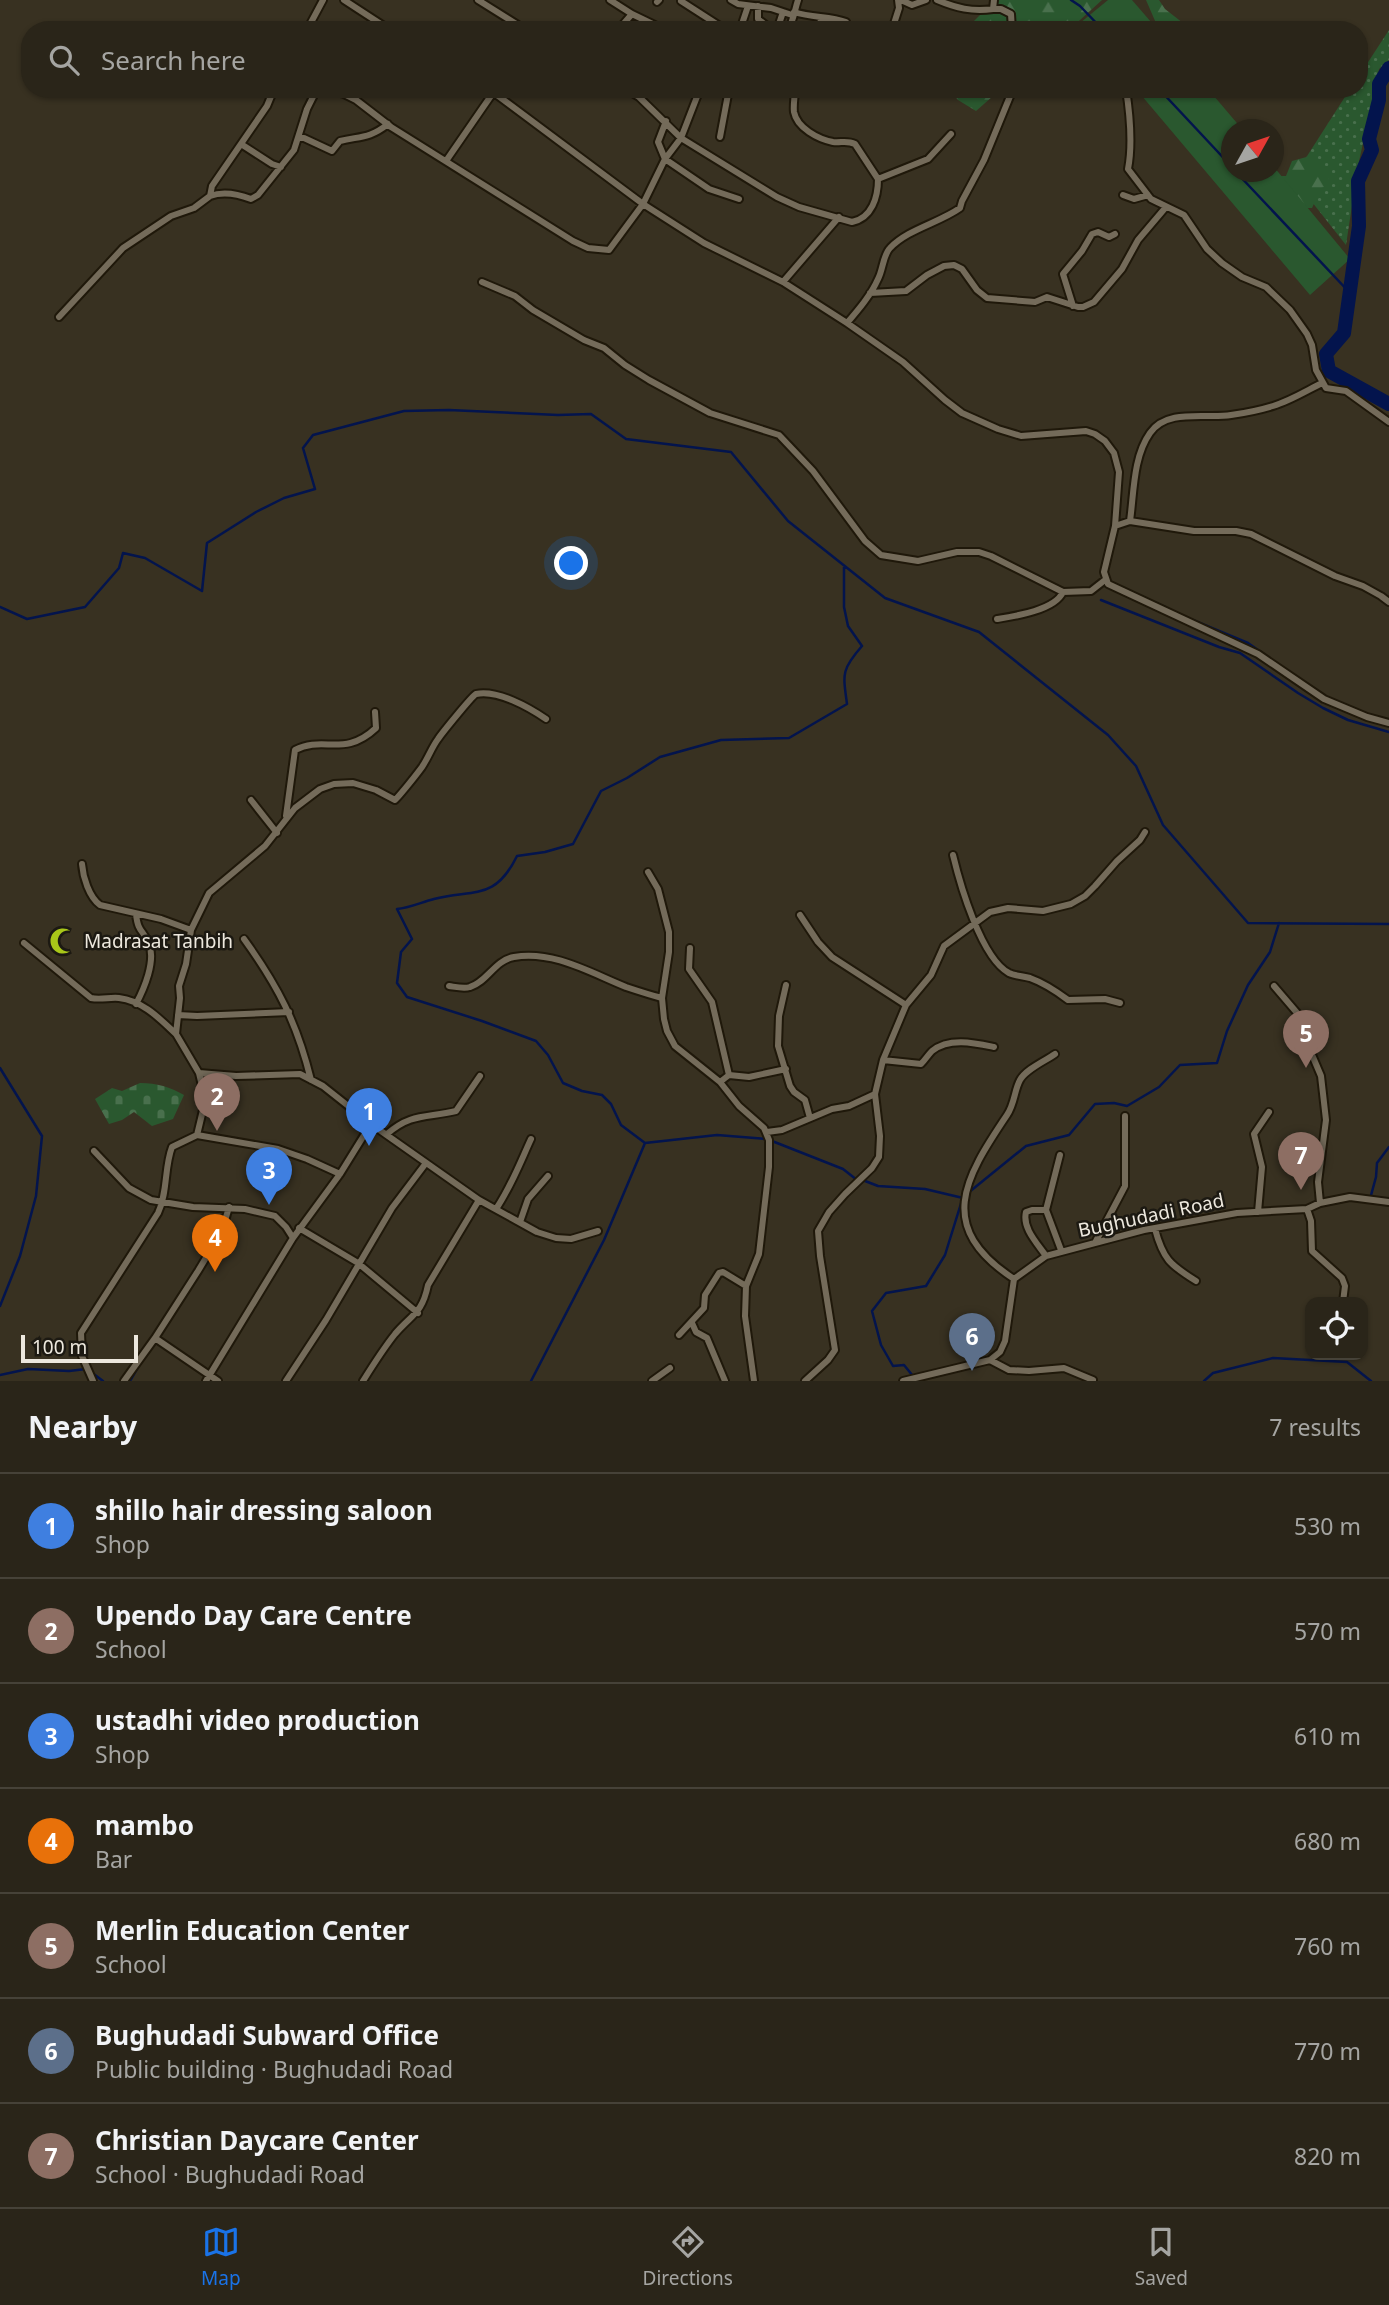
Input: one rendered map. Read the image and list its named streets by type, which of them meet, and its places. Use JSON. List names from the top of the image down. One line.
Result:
{"streets":{"street":["Bughudadi Road"]},"places":{"mosque":["Madrasat Tanbih"]},"scale_bar":"100 m","north":"top right","page":{"search":"Search here","pins":["5","2","1","7","3","4","6"],"scale":"100 m","heading":["Nearby","7 results"],"list":[{"mark":"1","name":"shillo hair dressing saloon","note":"Shop","value":"530 m"},{"mark":"2","name":"Upendo Day Care Centre","note":"School","value":"570 m"},{"mark":"3","name":"ustadhi video production","note":"Shop","value":"610 m"},{"mark":"4","name":"mambo","note":"Bar","value":"680 m"},{"mark":"5","name":"Merlin Education Center","note":"School","value":"760 m"},{"mark":"6","name":"Bughudadi Subward Office","note":"Public building · Bughudadi Road","value":"770 m"},{"mark":"7","name":"Christian Daycare Center","note":"School · Bughudadi Road","value":"820 m"}],"nav":["Map","Directions","Saved"]}}
